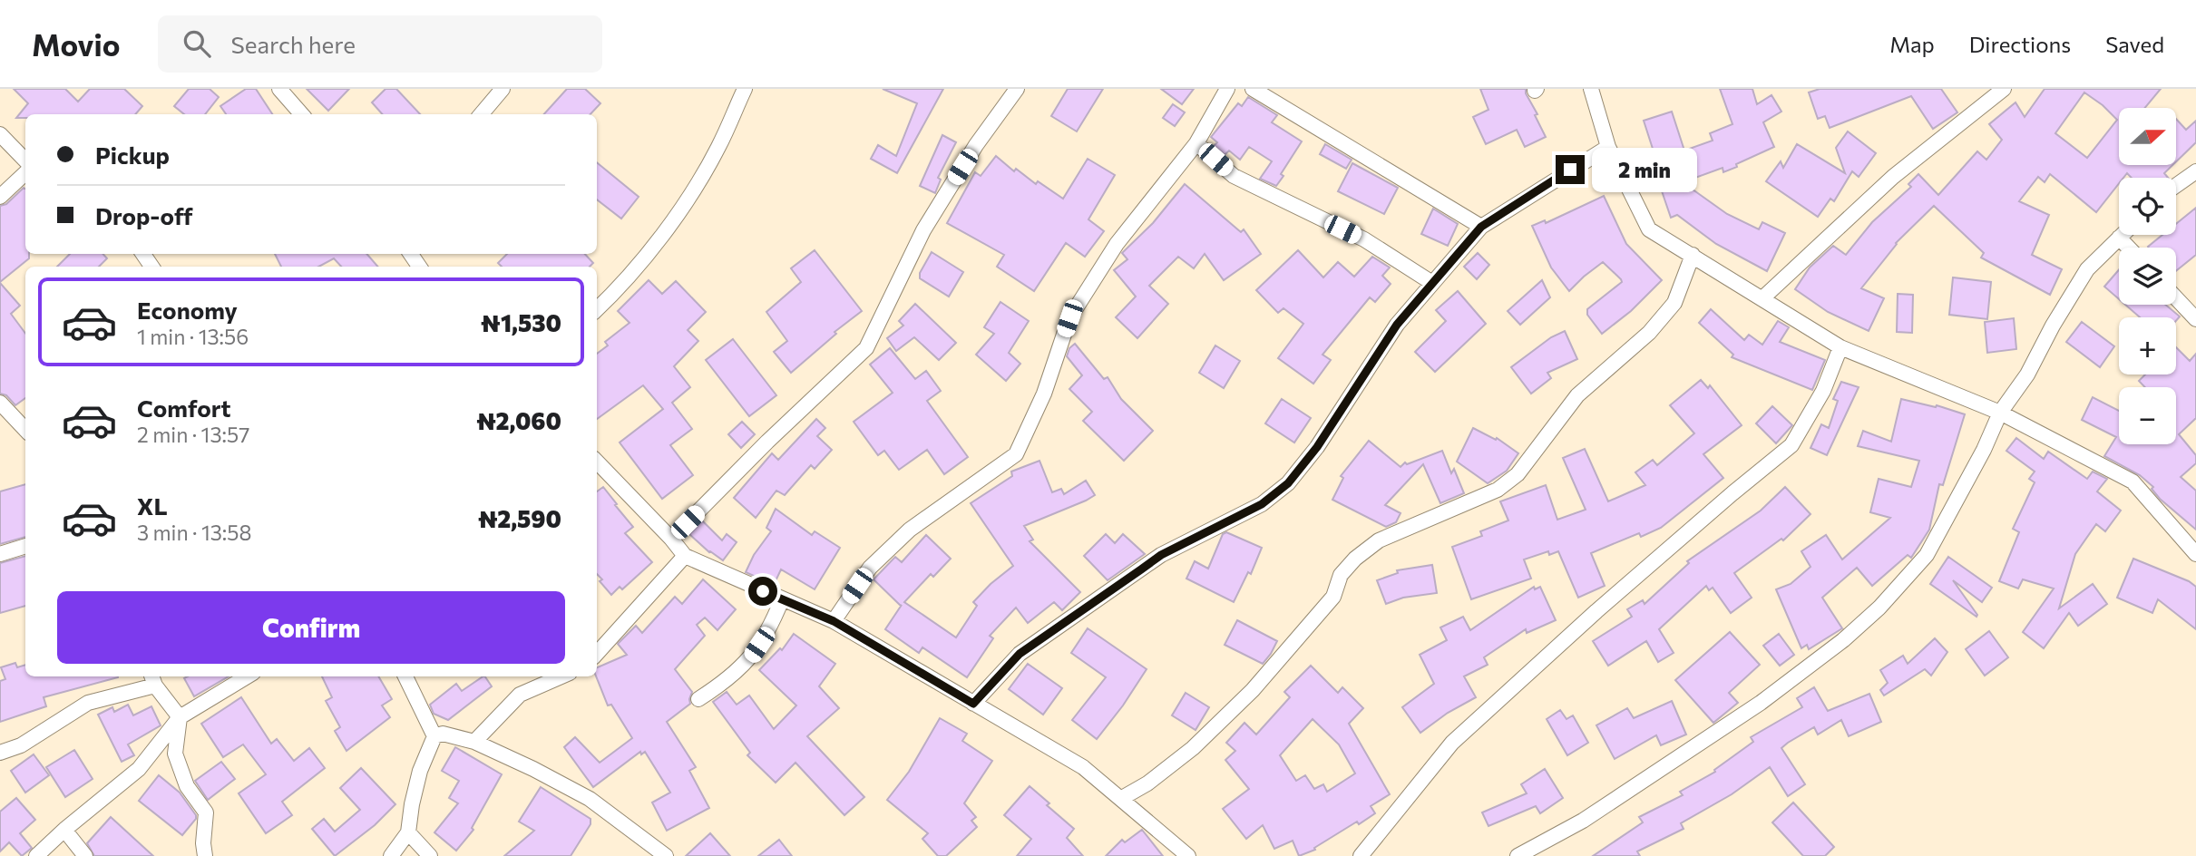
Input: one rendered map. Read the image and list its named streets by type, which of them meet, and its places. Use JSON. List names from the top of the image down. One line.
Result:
{"north":"right","page":{"header":"Movio","search":"Search here","nav":["Map","Directions","Saved"],"map_buttons":["+","−"],"banner":["Pickup","Drop-off"],"bubble":"2 min","list":[{"name":"Economy","note":"1 min · 13:56","value":"₦1,530"},{"name":"Comfort","note":"2 min · 13:57","value":"₦2,060"},{"name":"XL","note":"3 min · 13:58","value":"₦2,590"}],"buttons":"Confirm"}}
